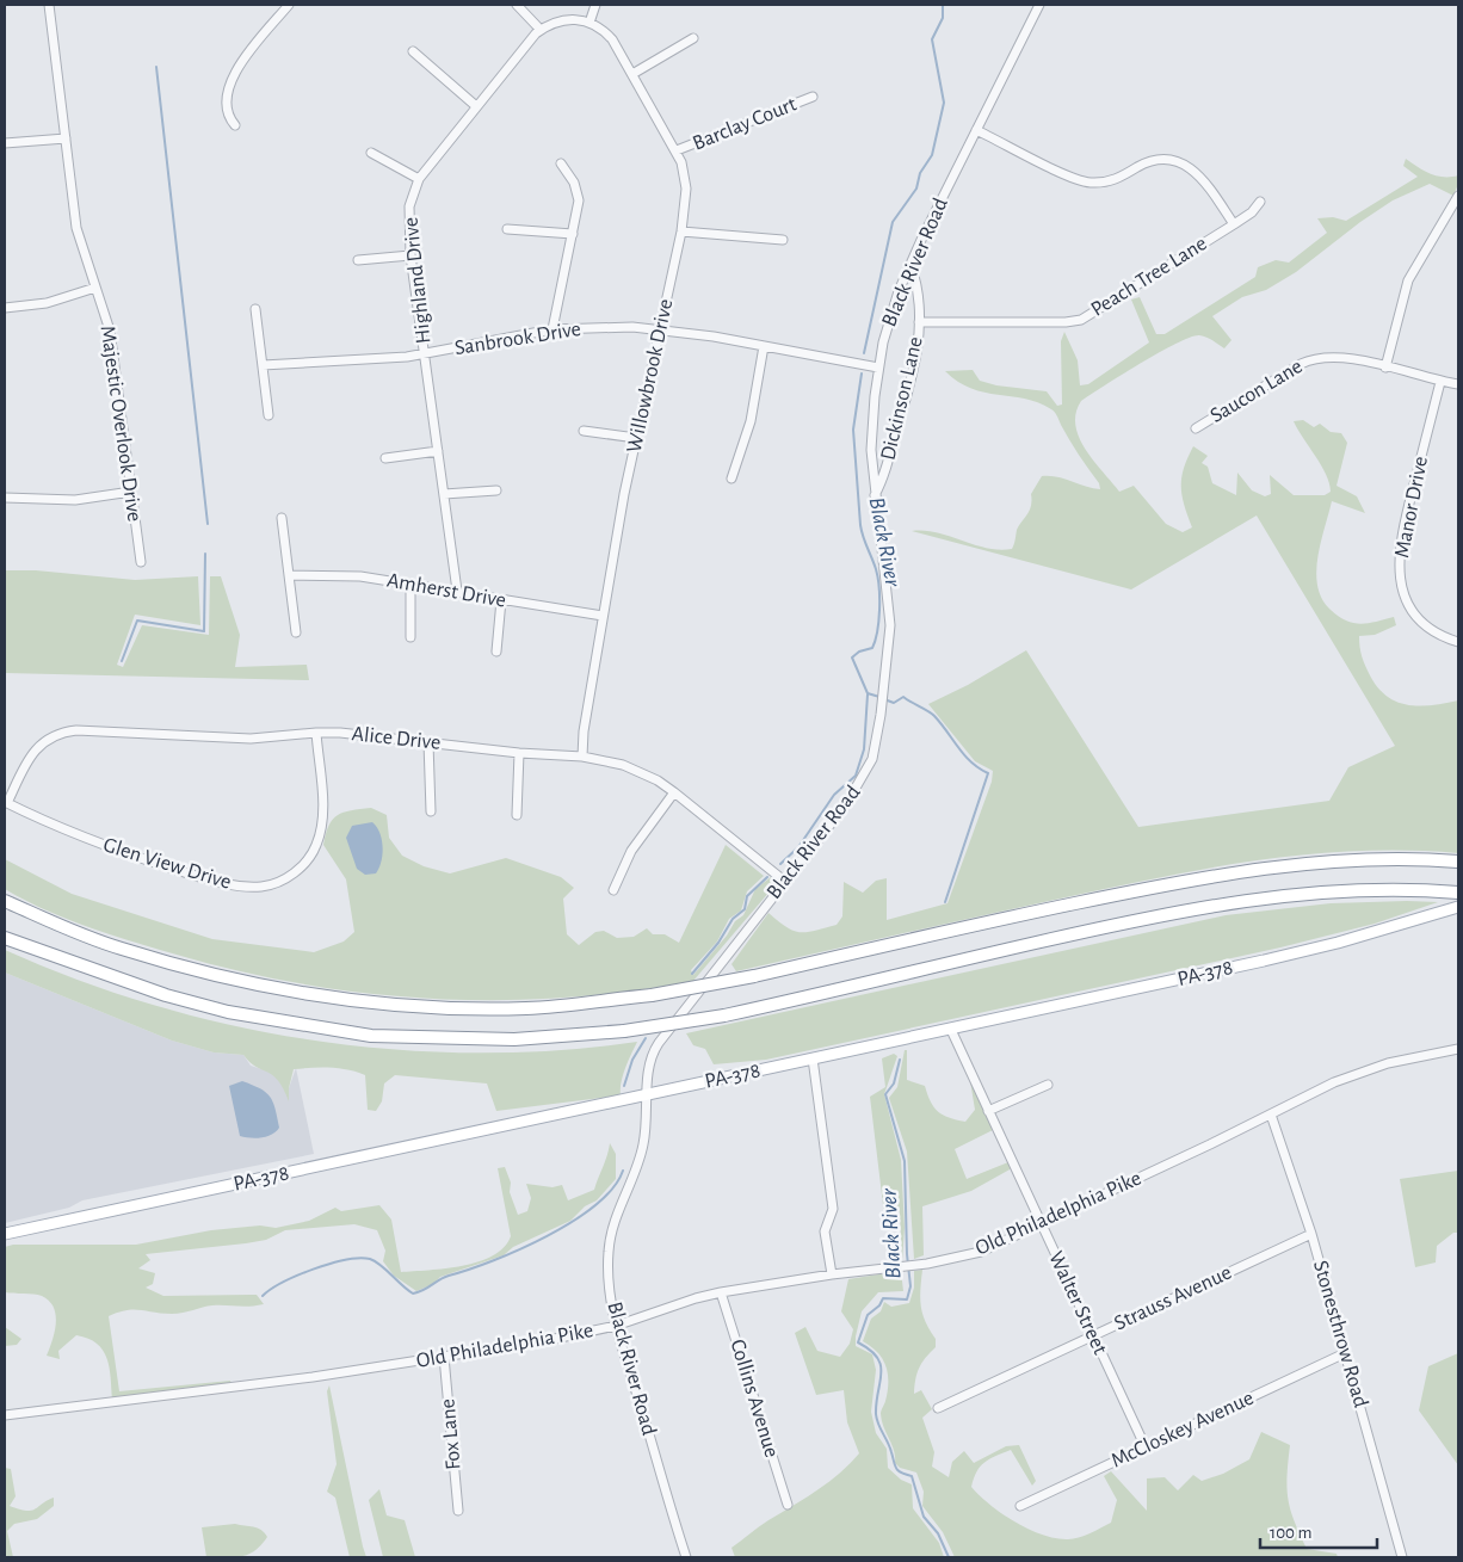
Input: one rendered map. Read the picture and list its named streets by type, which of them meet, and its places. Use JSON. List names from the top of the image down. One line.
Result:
{"streets":{"main road":["PA-378"],"street":["Barclay Court","Black River Road","Peach Tree Lane","Highland Drive","Sanbrook Drive","Willowbrook Drive","Saucon Lane","Dickinson Lane","Majestic Overlook Drive","Manor Drive","Amherst Drive","Alice Drive","Glen View Drive","Old Philadelphia Pike","Strauss Avenue","Walter Street","Stonesthrow Road","Collins Avenue","McCloskey Avenue","Fox Lane"]},"crossings":[["Barclay Court","Willowbrook Drive"],["Black River Road","Sanbrook Drive"],["Black River Road","Dickinson Lane"],["Black River Road","Alice Drive"],["Black River Road","PA-378"],["Black River Road","Old Philadelphia Pike"],["Peach Tree Lane","Dickinson Lane"],["Highland Drive","Sanbrook Drive"],["Highland Drive","Willowbrook Drive"],["Highland Drive","Amherst Drive"],["Sanbrook Drive","Willowbrook Drive"],["Willowbrook Drive","Amherst Drive"],["Willowbrook Drive","Alice Drive"],["Saucon Lane","Manor Drive"],["Alice Drive","Glen View Drive"],["PA-378","Walter Street"],["Old Philadelphia Pike","Walter Street"],["Old Philadelphia Pike","Stonesthrow Road"],["Old Philadelphia Pike","Collins Avenue"],["Old Philadelphia Pike","Fox Lane"],["Strauss Avenue","Walter Street"],["Strauss Avenue","Stonesthrow Road"],["Walter Street","McCloskey Avenue"],["Stonesthrow Road","McCloskey Avenue"]],"water":["Black River"],"scale_bar":"100 m"}
